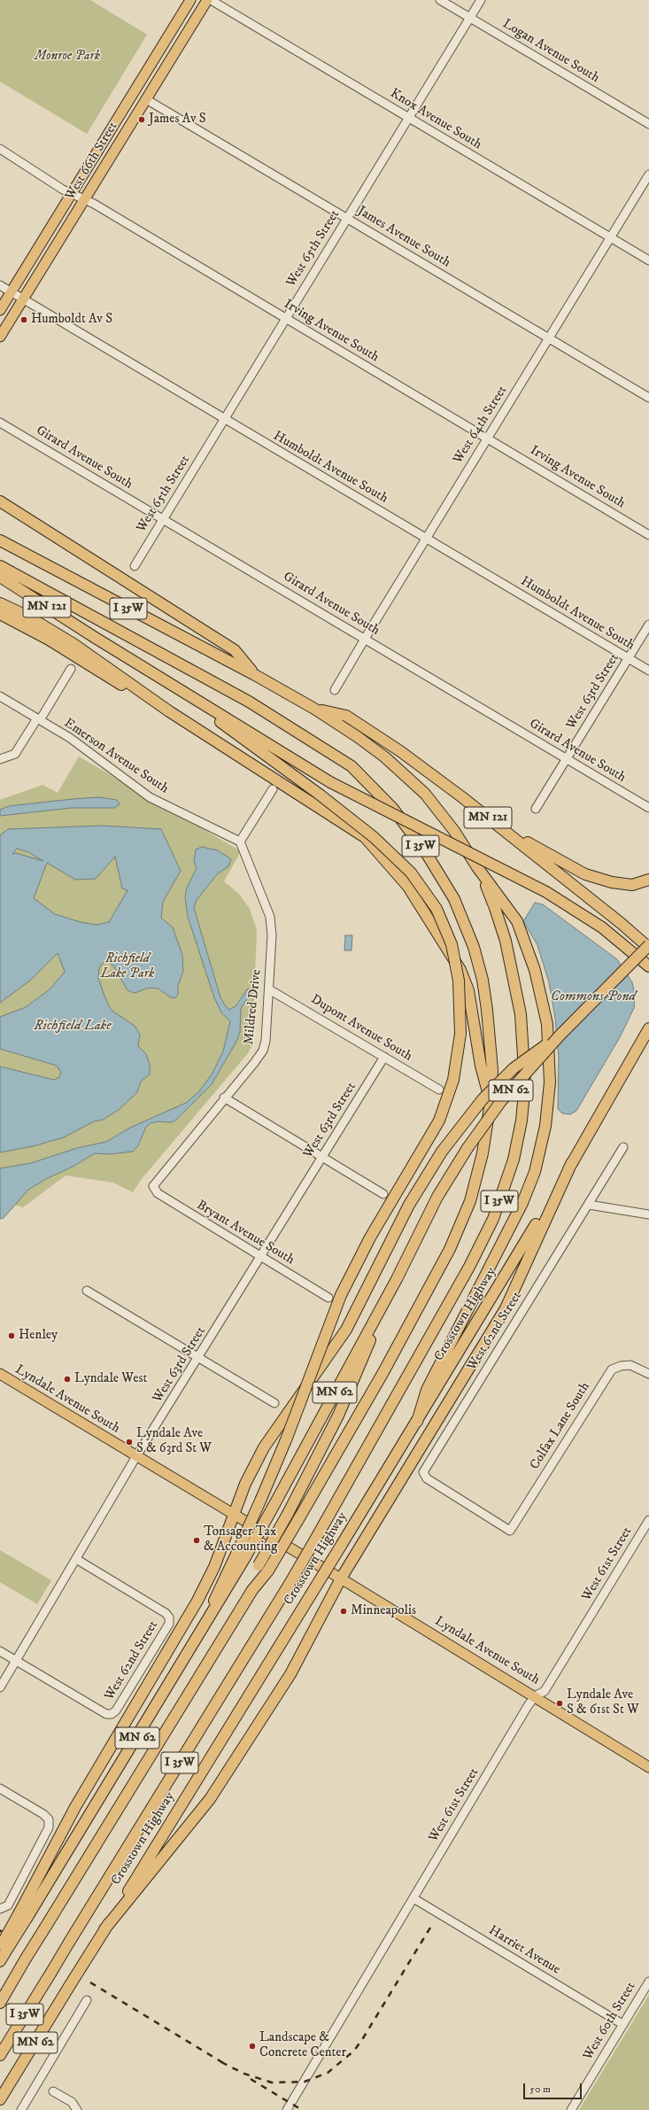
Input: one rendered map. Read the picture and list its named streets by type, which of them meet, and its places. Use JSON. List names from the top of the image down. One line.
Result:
{"streets":{"highway":["MN 121","I 35W","MN 62","Crosstown Highway"],"main road":["West 66th Street","Lyndale Avenue South"],"street":["Logan Avenue South","Knox Avenue South","James Avenue South","West 65th Street","Irving Avenue South","West 64th Street","Girard Avenue South","Humboldt Avenue South","West 63rd Street","Emerson Avenue South","Mildred Drive","Dupont Avenue South","Bryant Avenue South","West 62nd Street","Colfax Lane South","West 61st Street","Harriet Avenue","West 60th Street"]},"crossings":[["Logan Avenue South","West 65th Street"],["Knox Avenue South","West 65th Street"],["Knox Avenue South","West 64th Street"],["West 66th Street","James Avenue South"],["West 66th Street","Irving Avenue South"],["West 66th Street","Humboldt Avenue South"],["James Avenue South","West 65th Street"],["James Avenue South","West 64th Street"],["West 65th Street","Irving Avenue South"],["West 65th Street","Girard Avenue South"],["West 65th Street","Humboldt Avenue South"],["Irving Avenue South","West 64th Street"],["West 64th Street","Girard Avenue South"],["West 64th Street","Humboldt Avenue South"],["Girard Avenue South","West 63rd Street"],["Humboldt Avenue South","West 63rd Street"],["MN 121","I 35W"],["West 63rd Street","Dupont Avenue South"],["West 63rd Street","Bryant Avenue South"],["West 63rd Street","West 62nd Street"],["West 63rd Street","Lyndale Avenue South"],["Emerson Avenue South","Mildred Drive"],["Mildred Drive","Dupont Avenue South"],["Mildred Drive","Bryant Avenue South"],["West 62nd Street","Colfax Lane South"],["Lyndale Avenue South","West 61st Street"],["West 61st Street","Harriet Avenue"],["Harriet Avenue","West 60th Street"]],"water":["Commons Pond","Richfield Lake"],"parks":["Monroe Park","Richfield Lake Park"],"places":["James Av S","Humboldt Av S","Henley","Lyndale West","Lyndale Ave S & 63rd St W","Tonsager Tax & Accounting","Minneapolis","Lyndale Ave S & 61st St W","Landscape & Concrete Center"],"scale_bar":"50 m"}
